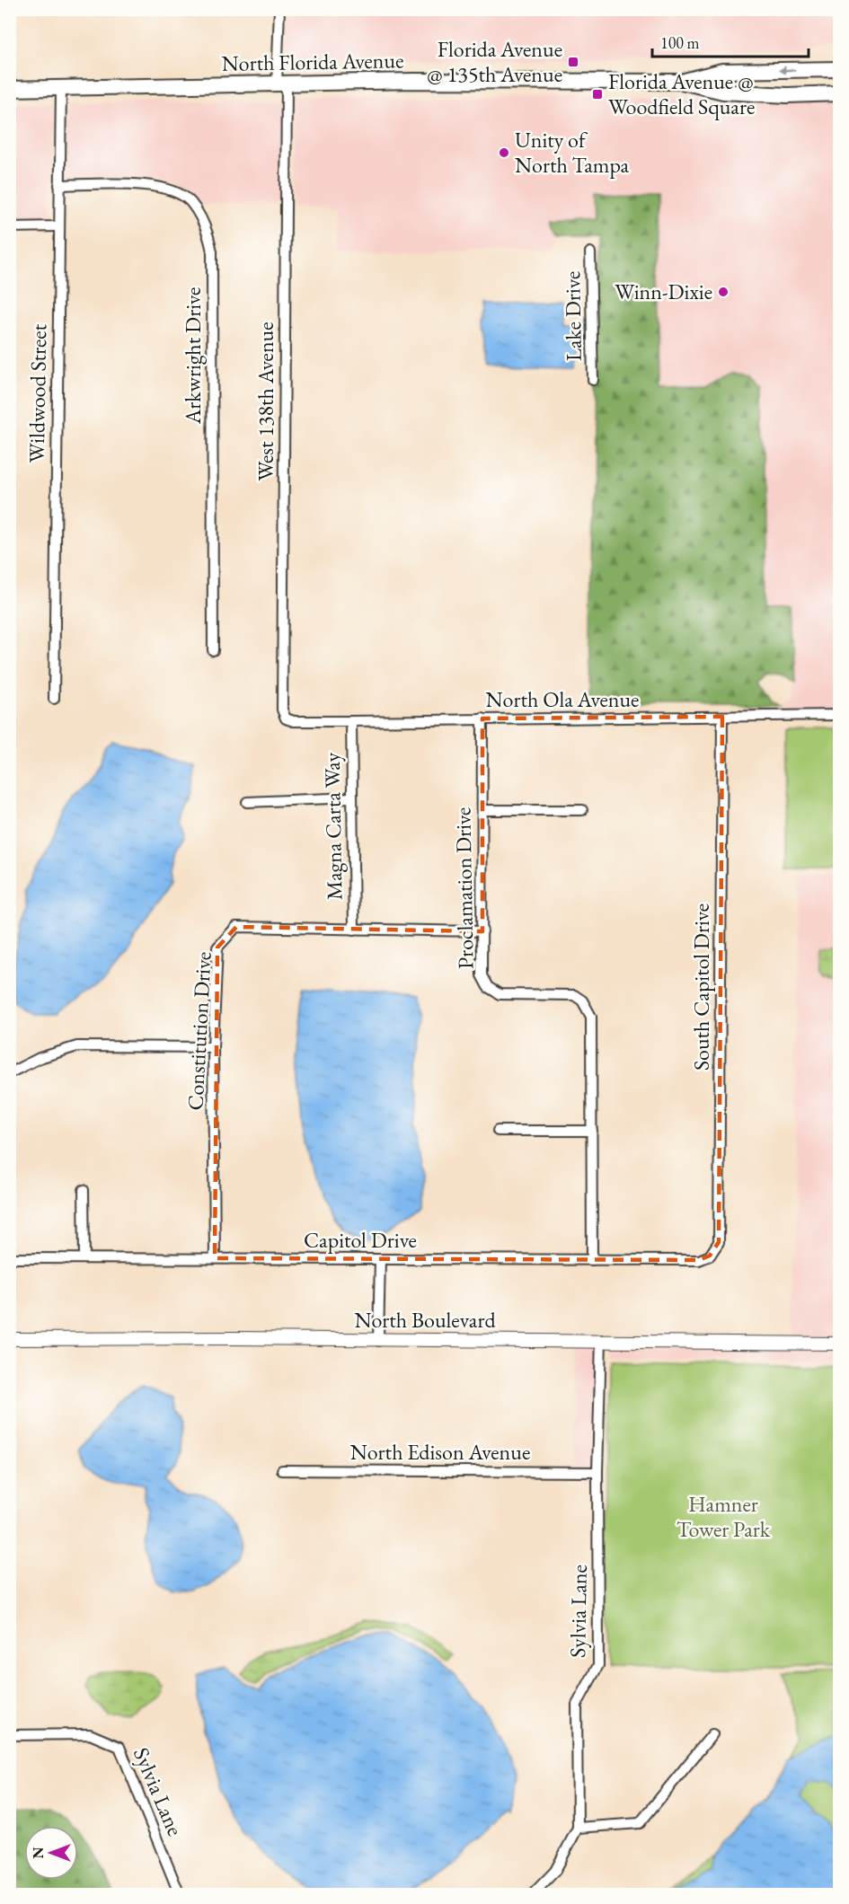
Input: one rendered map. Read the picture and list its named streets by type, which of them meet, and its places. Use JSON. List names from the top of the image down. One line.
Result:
{"streets":{"main road":["North Florida Avenue"],"street":["Lake Drive","Arkwright Drive","Wildwood Street","West 138th Avenue","North Ola Avenue","Magna Carta Way","Proclamation Drive","South Capitol Drive","Constitution Drive","Capitol Drive","North Boulevard","North Edison Avenue","Sylvia Lane"]},"crossings":[["North Florida Avenue","Wildwood Street"],["North Florida Avenue","West 138th Avenue"],["Arkwright Drive","Wildwood Street"],["West 138th Avenue","North Ola Avenue"],["North Ola Avenue","Magna Carta Way"],["North Ola Avenue","Proclamation Drive"],["North Ola Avenue","South Capitol Drive"],["Magna Carta Way","Constitution Drive"],["Proclamation Drive","Constitution Drive"],["Proclamation Drive","Capitol Drive"],["South Capitol Drive","Capitol Drive"],["Constitution Drive","Capitol Drive"],["North Boulevard","Sylvia Lane"],["North Edison Avenue","Sylvia Lane"]],"parks":["Hamner Tower Park"],"places":{"transit":["Florida Avenue @ 135th Avenue","Florida Avenue @ Woodfield Square"],"other":["Unity of North Tampa","Winn-Dixie"]},"scale_bar":"100 m","north":"left"}
